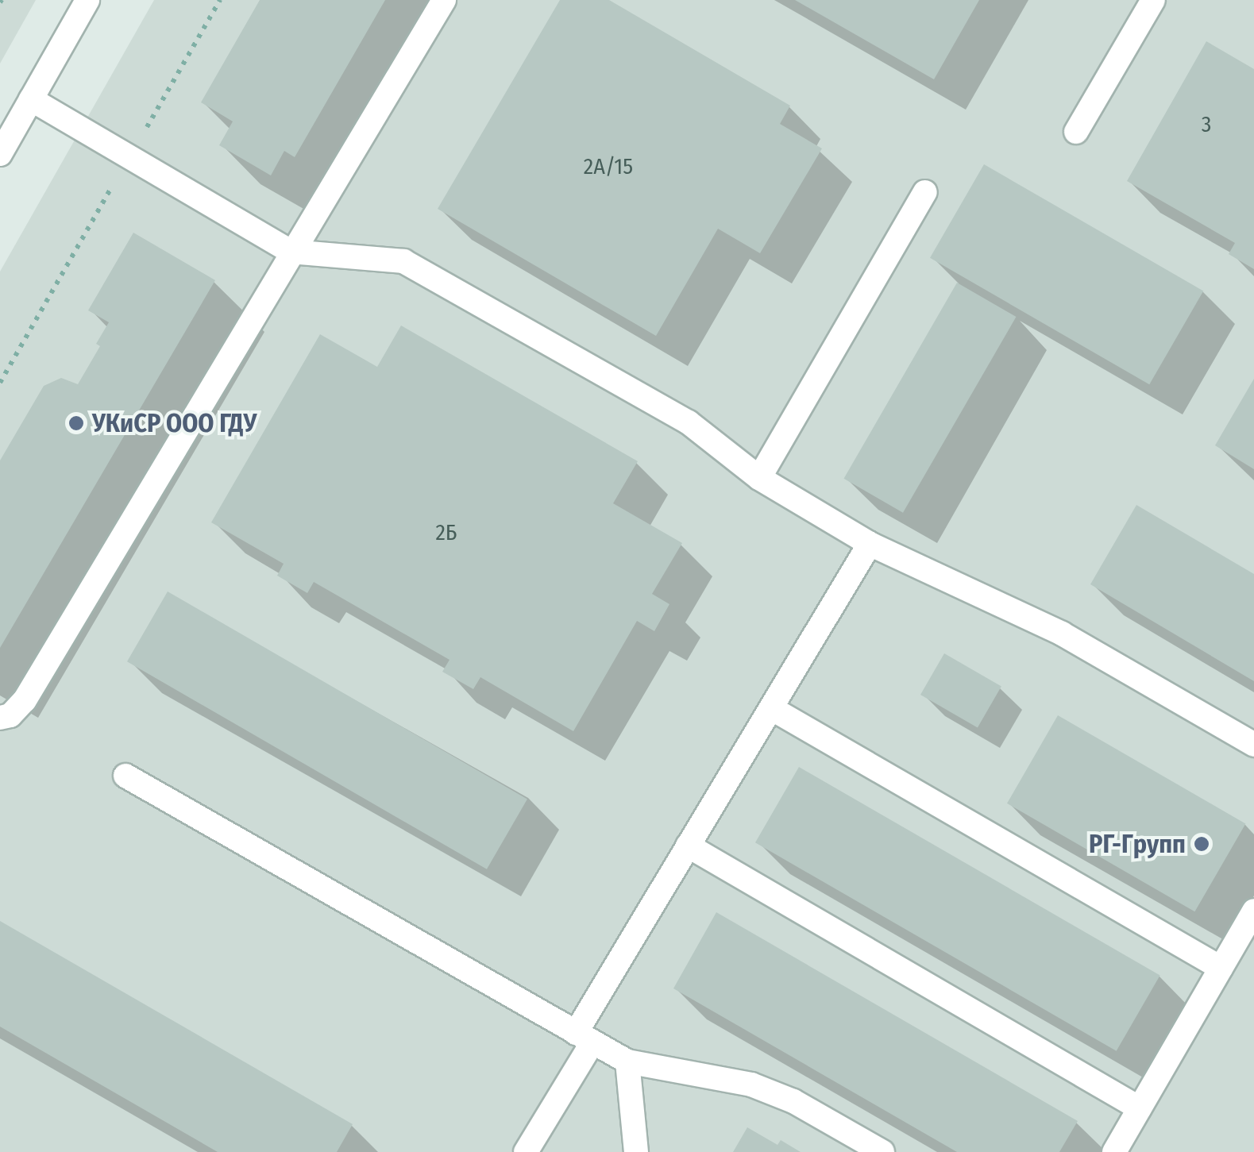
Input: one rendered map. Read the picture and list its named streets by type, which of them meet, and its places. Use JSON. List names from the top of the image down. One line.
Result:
{"places":["УКиСР ООО ГДУ","РГ-Групп"],"house_numbers":["3","2А/15","2Б"]}
